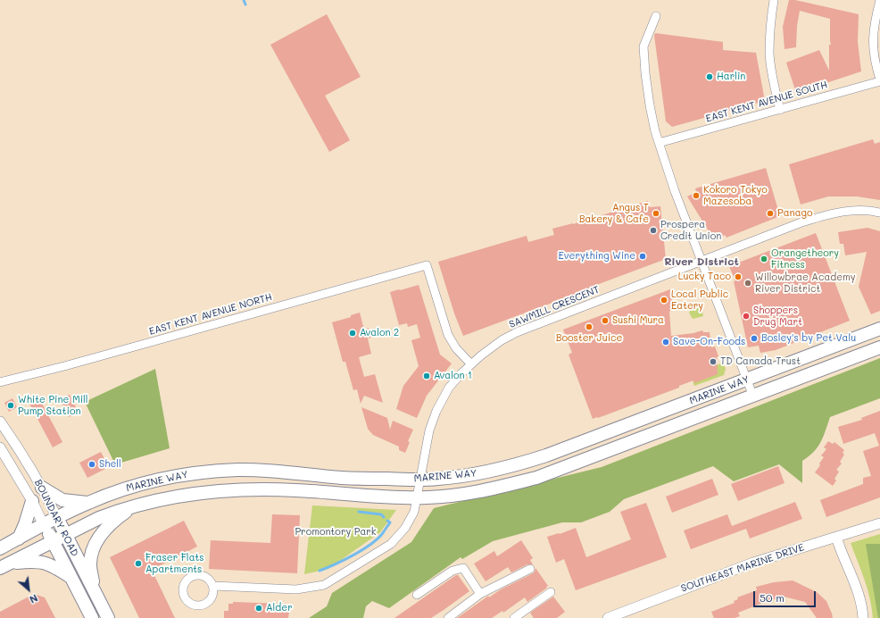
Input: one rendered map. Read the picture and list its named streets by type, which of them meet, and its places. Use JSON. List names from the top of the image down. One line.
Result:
{"streets":{"main road":["MARINE WAY","BOUNDARY ROAD"],"street":["EAST KENT AVENUE SOUTH","SAWMILL CRESCENT","EAST KENT AVENUE NORTH","SOUTHEAST MARINE DRIVE"]},"crossings":[["SAWMILL CRESCENT","EAST KENT AVENUE NORTH"],["SAWMILL CRESCENT","MARINE WAY"],["MARINE WAY","BOUNDARY ROAD"]],"districts":["River District"],"parks":["Promontory Park"],"places":["Harlin","Kokoro Tokyo Mazesoba","Angus T Bakery & Cafe","Panago","Prospera Credit Union","Everything Wine","Orangetheory Fitness","Lucky Taco","Willowbrae Academy River District","Local Public Eatery","Shoppers Drug Mart","Sushi Mura","Booster Juice","Avalon 2","Bosley's by Pet Valu","Save-On-Foods","TD Canada Trust","Avalon 1","White Pine Mill Pump Station","Shell","Fraser Flats Apartments","Alder"],"scale_bar":"50 m","north":"bottom right"}
